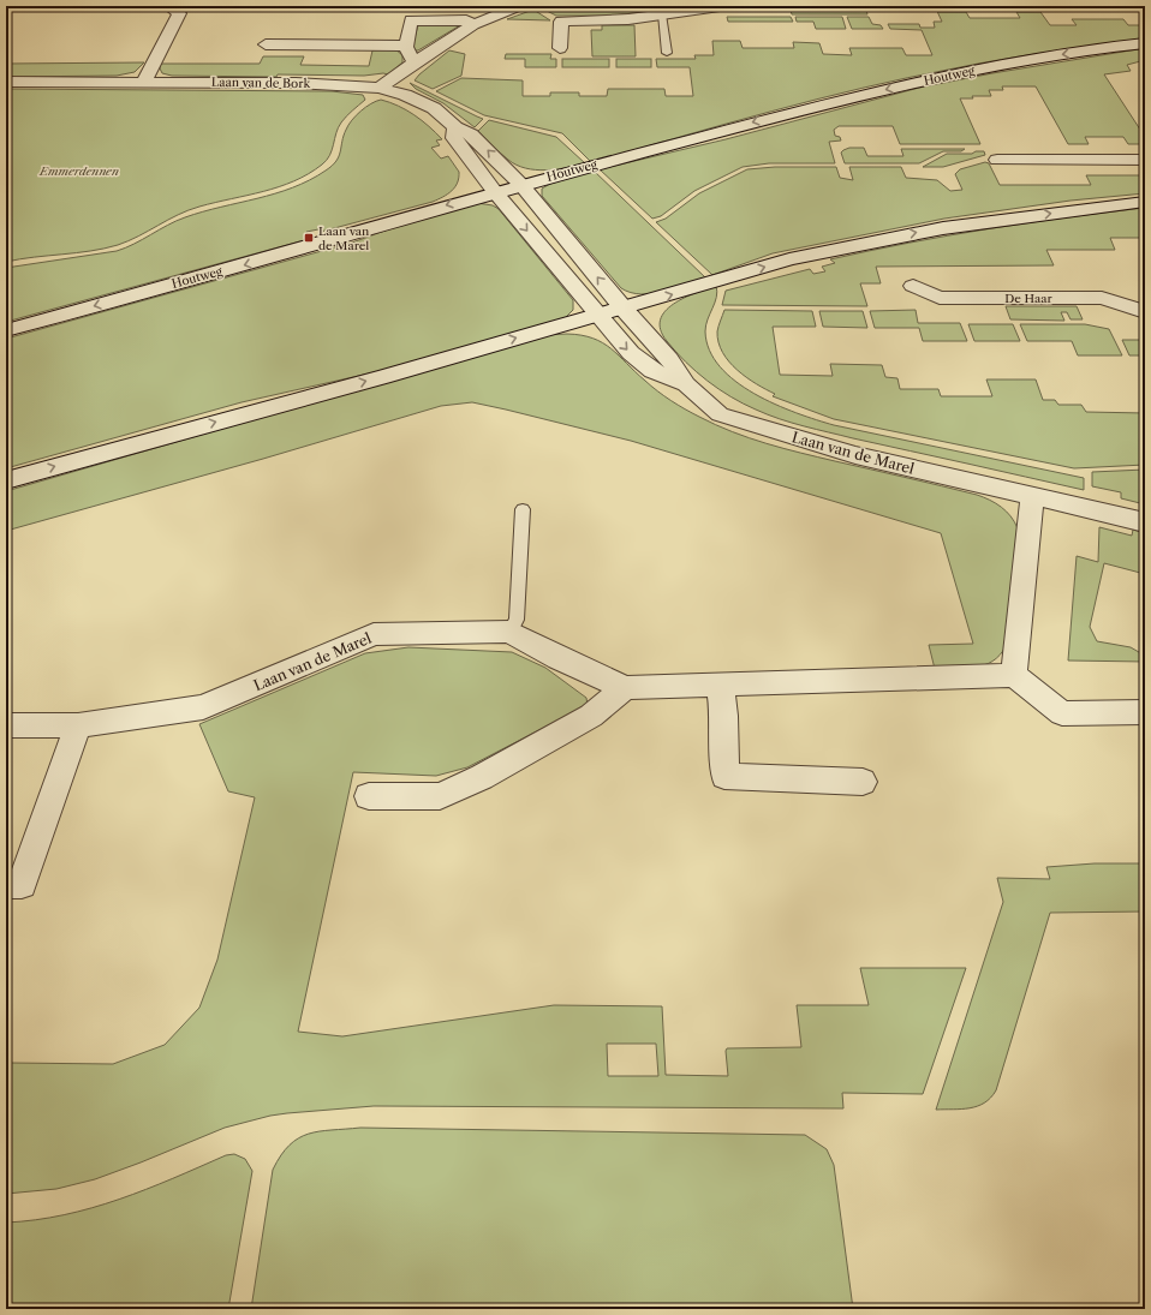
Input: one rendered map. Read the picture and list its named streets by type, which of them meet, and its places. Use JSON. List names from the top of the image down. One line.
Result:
{"streets":{"street":["Houtweg","Laan van de Bork","De Haar","Laan van de Marel"]},"crossings":[["Houtweg","Laan van de Bork"],["Houtweg","Laan van de Marel"],["Laan van de Bork","Laan van de Marel"]],"parks":["Emmerdennen"],"places":{"transit":["Laan van de Marel"]}}
